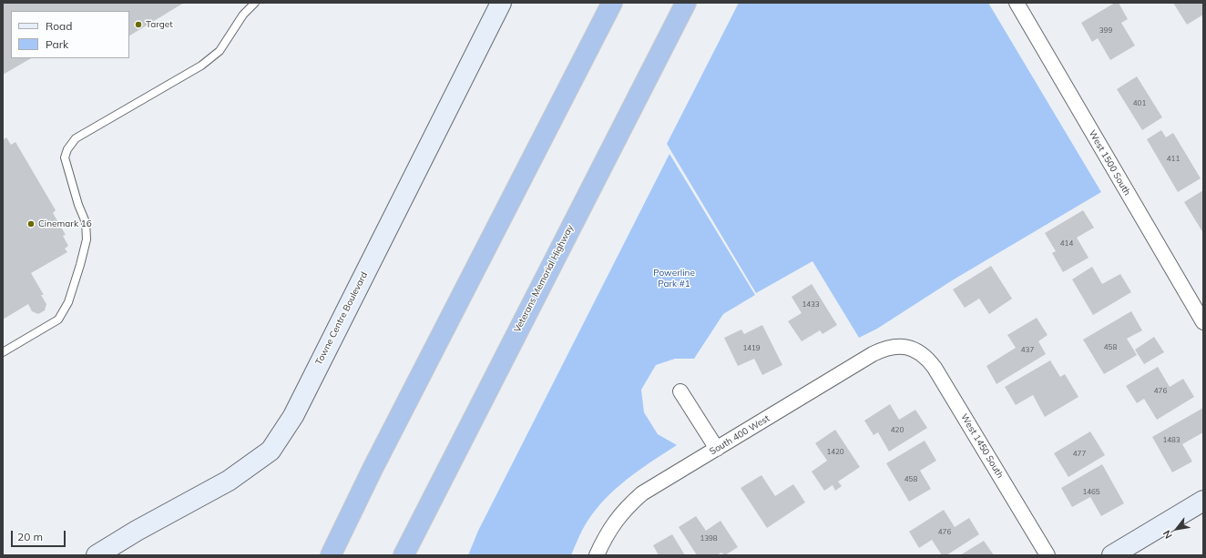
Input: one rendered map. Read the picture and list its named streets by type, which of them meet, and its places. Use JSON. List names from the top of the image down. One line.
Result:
{"streets":{"highway":["Veterans Memorial Highway"],"street":["West 1500 South","Towne Centre Boulevard","South 400 West","West 1450 South"]},"crossings":[["South 400 West","West 1450 South"]],"parks":["Powerline Park #1"],"places":["Target","Cinemark 16"],"house_numbers":["399","401","411","414","1433","458","1419","437","476","420","1483","1420","477","458","1465","476","1398"],"legend":["Road","Park"],"scale_bar":"20 m","north":"bottom left"}
